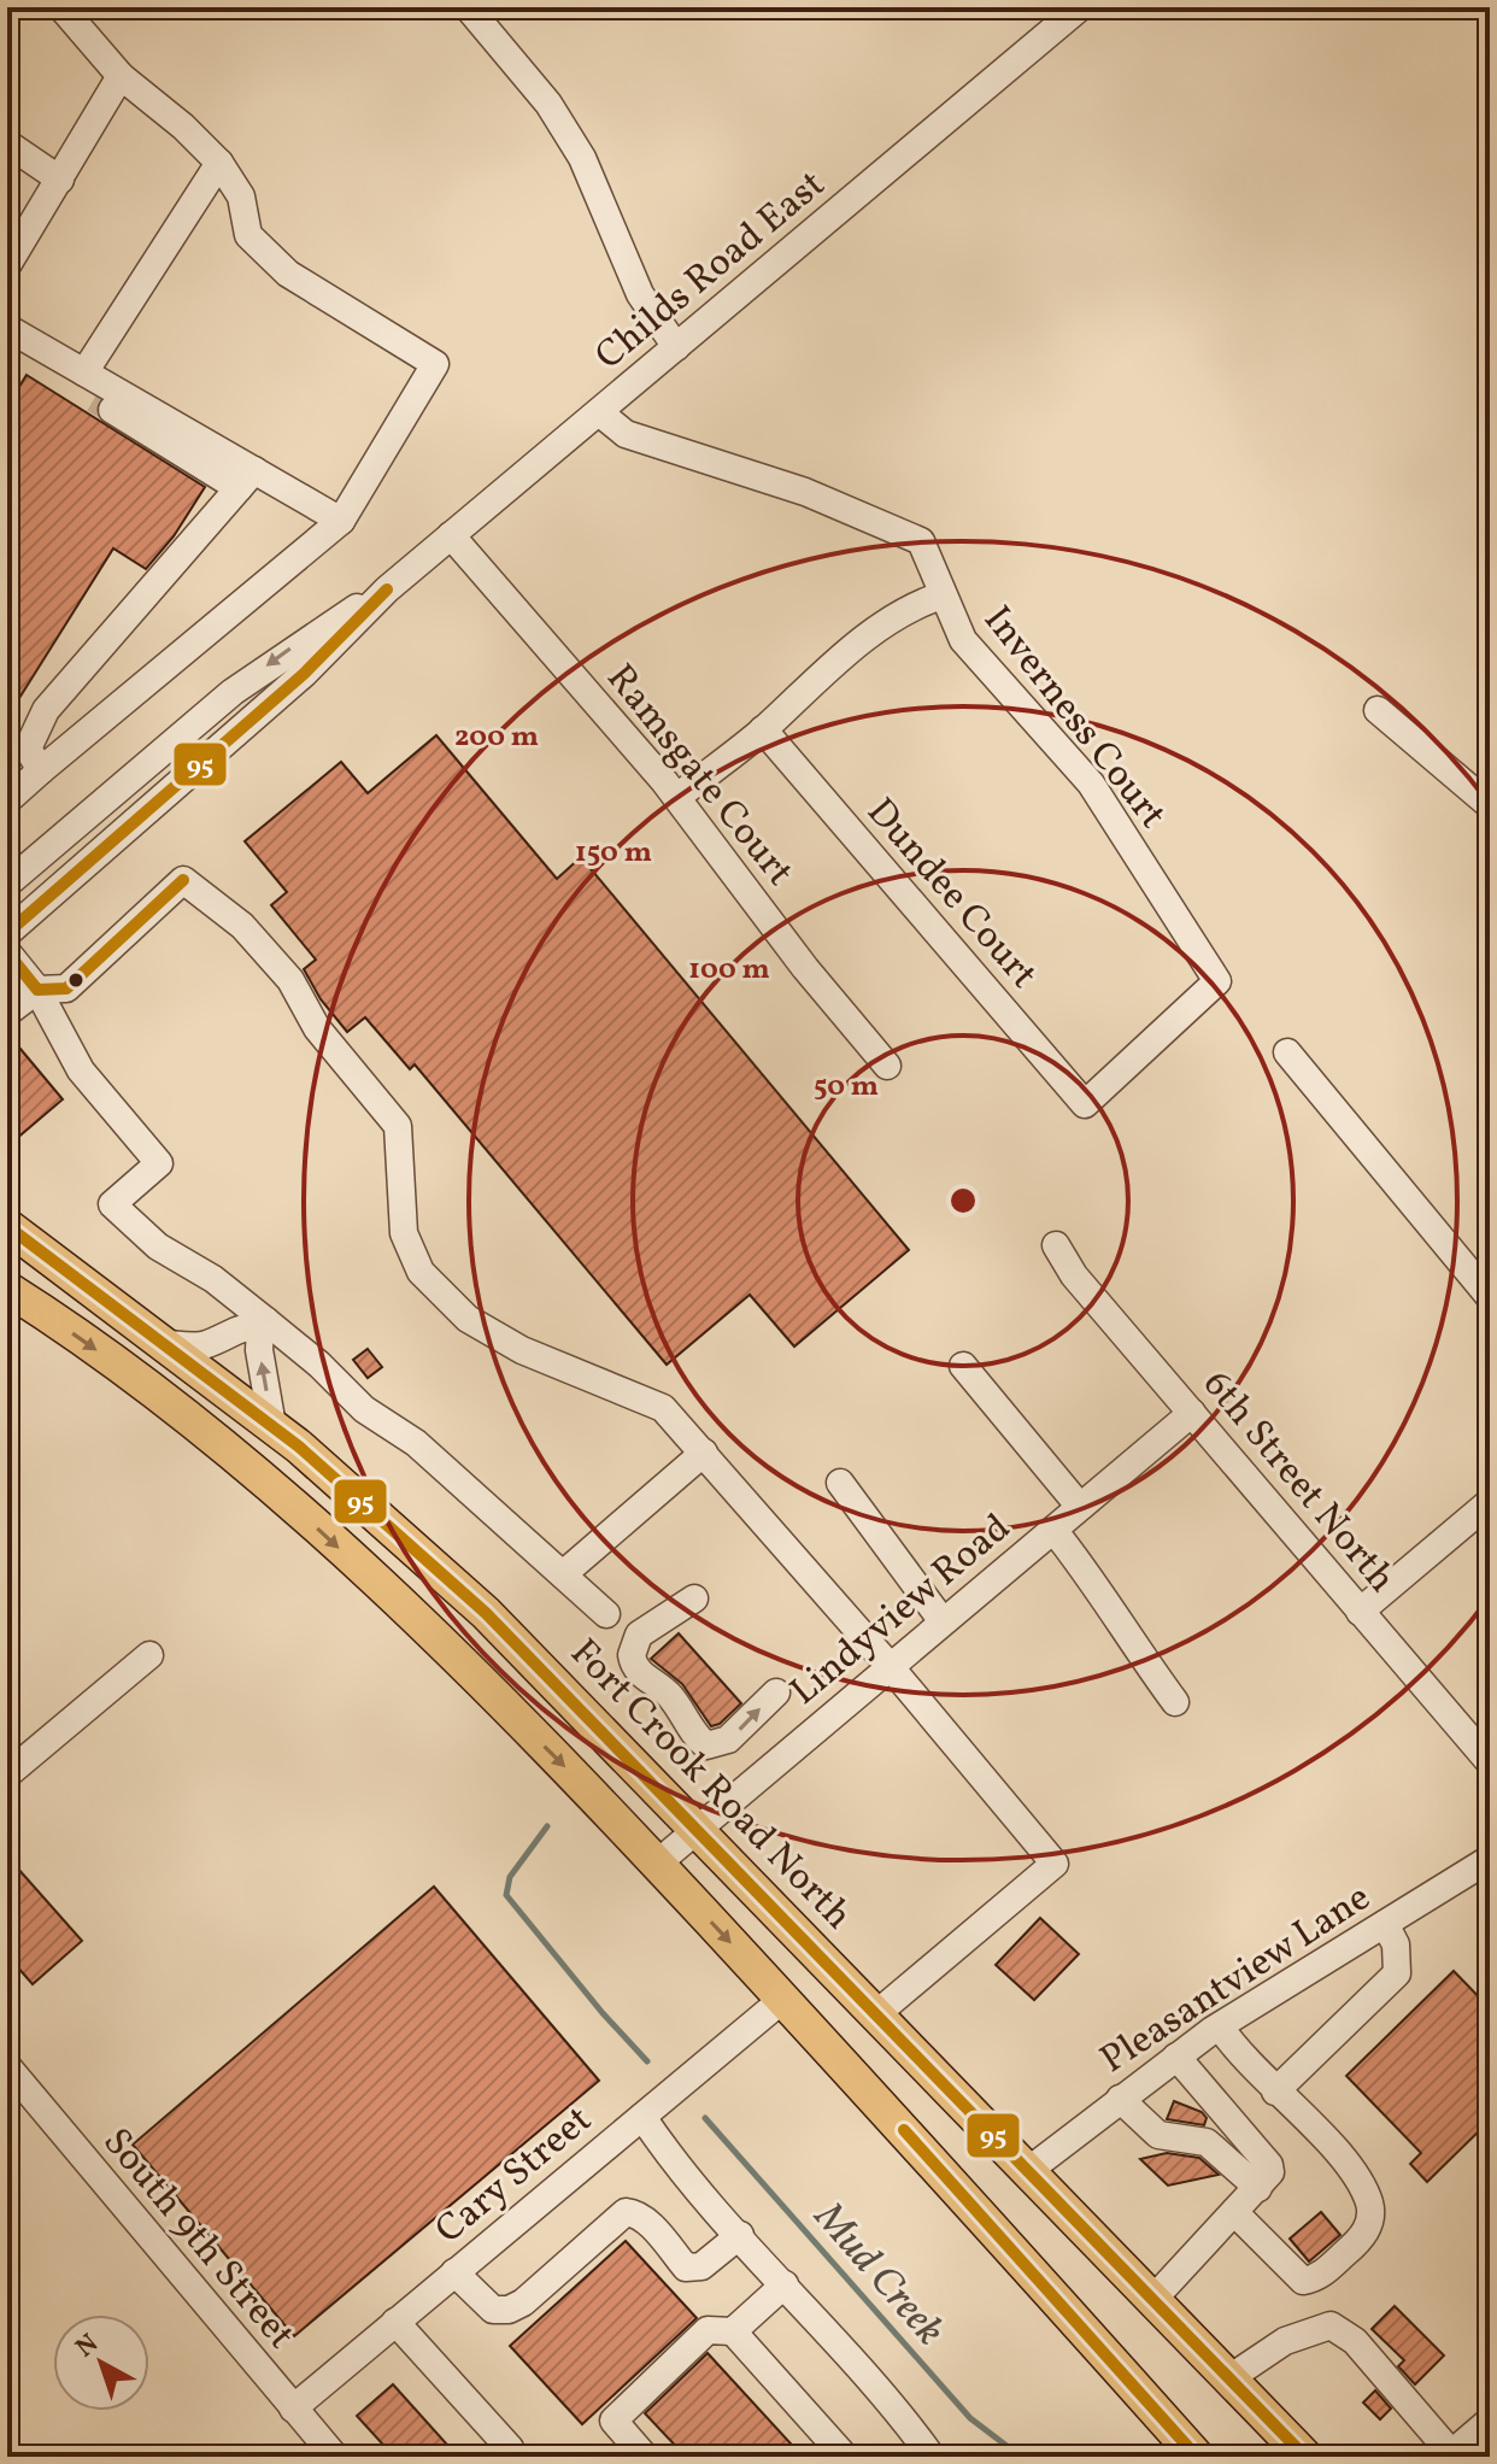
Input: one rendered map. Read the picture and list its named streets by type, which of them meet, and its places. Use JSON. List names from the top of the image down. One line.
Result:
{"streets":{"main road":["Fort Crook Road North"],"street":["Childs Road East","Inverness Court","Ramsgate Court","Dundee Court","6th Street North","Lindyview Road","Pleasantview Lane","Cary Street","South 9th Street"]},"crossings":[["Childs Road East","Inverness Court"],["Childs Road East","Ramsgate Court"],["Inverness Court","Dundee Court"],["6th Street North","Lindyview Road"],["Lindyview Road","Fort Crook Road North"],["Fort Crook Road North","Pleasantview Lane"],["Cary Street","South 9th Street"]],"water":["Mud Creek"],"lines":["transit line 95"],"north":"top left","rings":["200 m","150 m","100 m","50 m"]}
